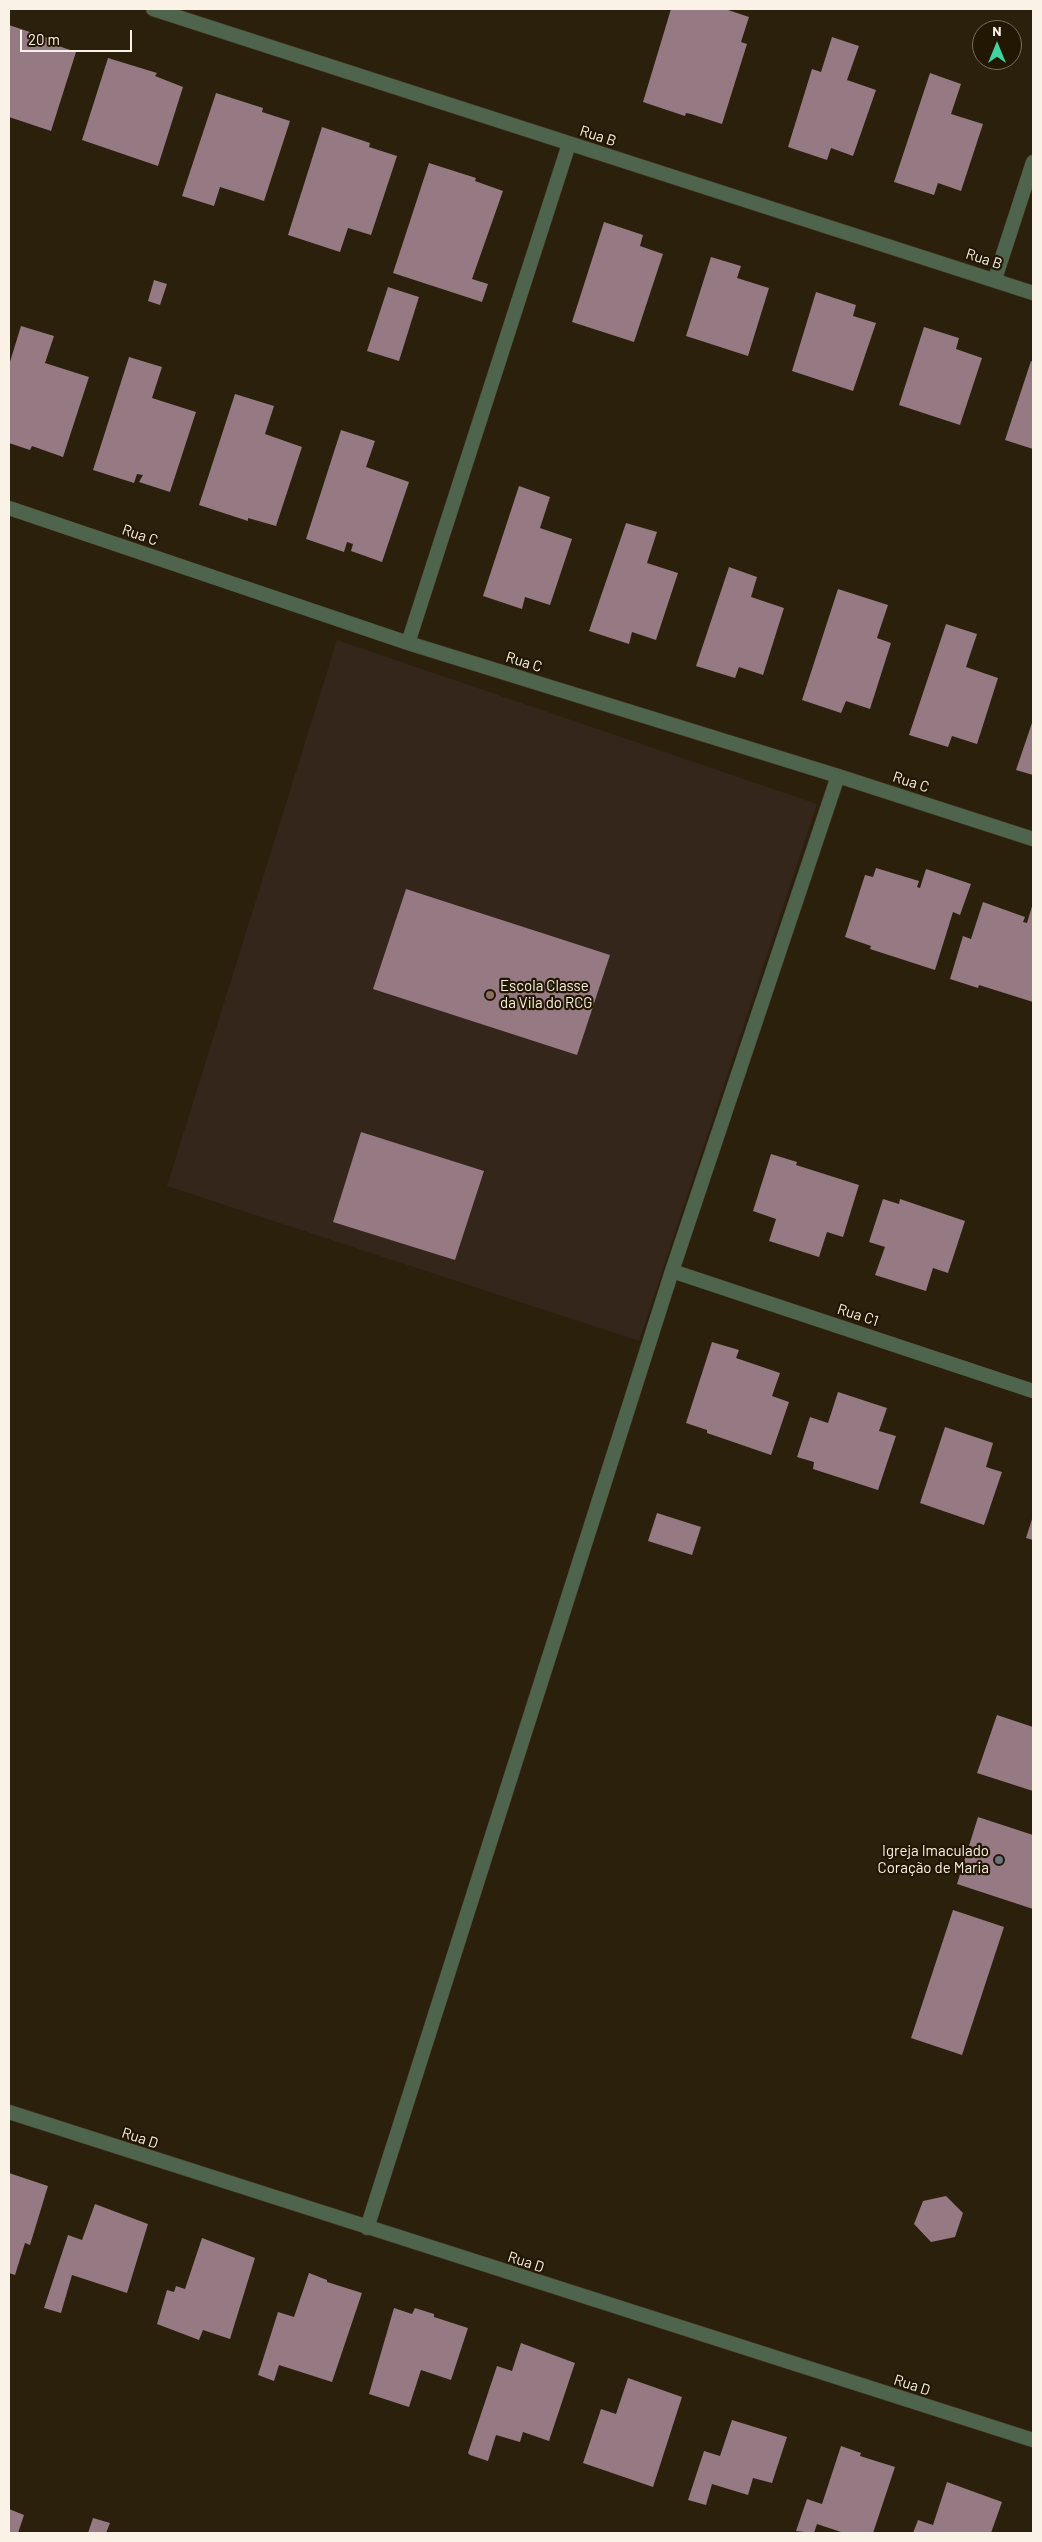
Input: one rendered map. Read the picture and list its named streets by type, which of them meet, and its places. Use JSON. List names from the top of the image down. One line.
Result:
{"streets":{"street":["Rua B","Rua C","Rua C1","Rua D"]},"places":["Escola Classe da Vila do RCG","Igreja Imaculado Coração de Maria"],"scale_bar":"20 m","north":"top"}
